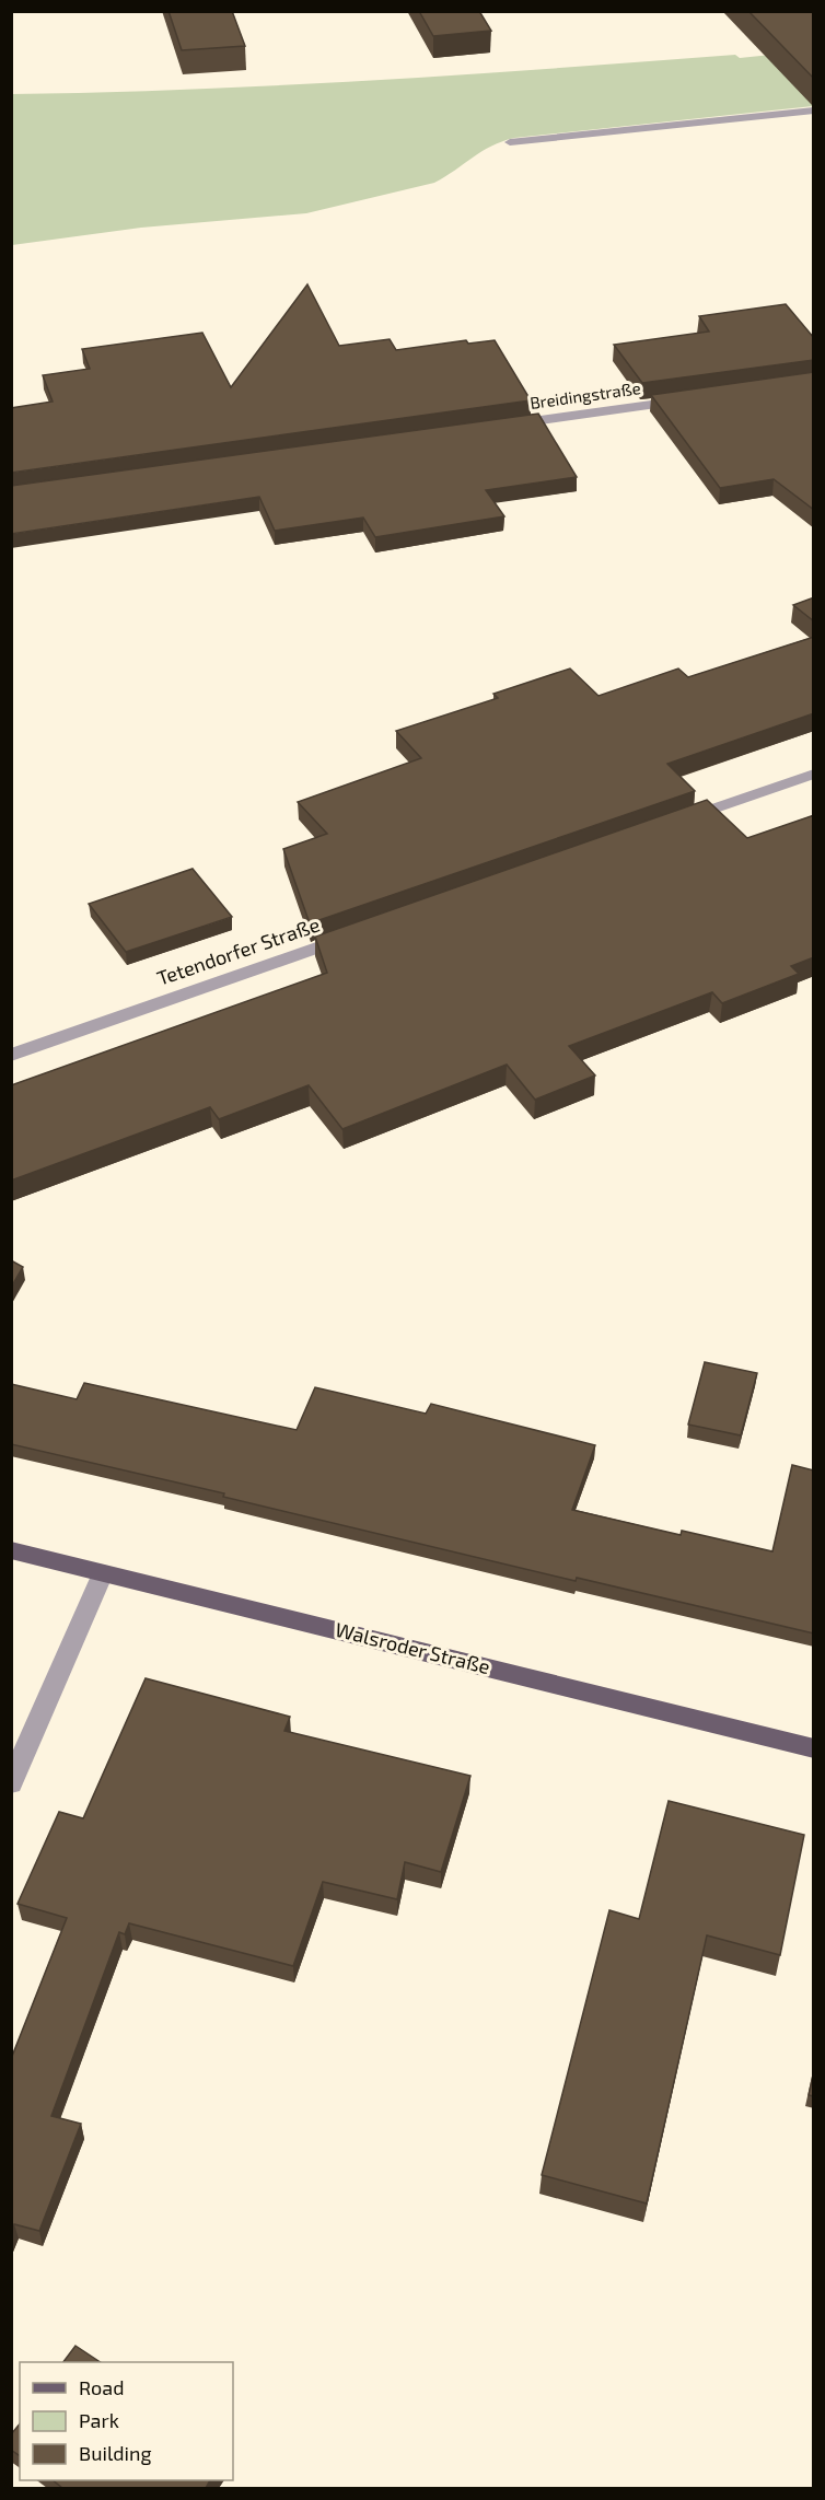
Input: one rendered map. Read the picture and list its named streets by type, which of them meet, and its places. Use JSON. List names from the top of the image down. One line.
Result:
{"streets":{"main road":["Walsroder Straße"],"street":["Breidingstraße","Tetendorfer Straße"]},"legend":["Road","Park","Building"]}
